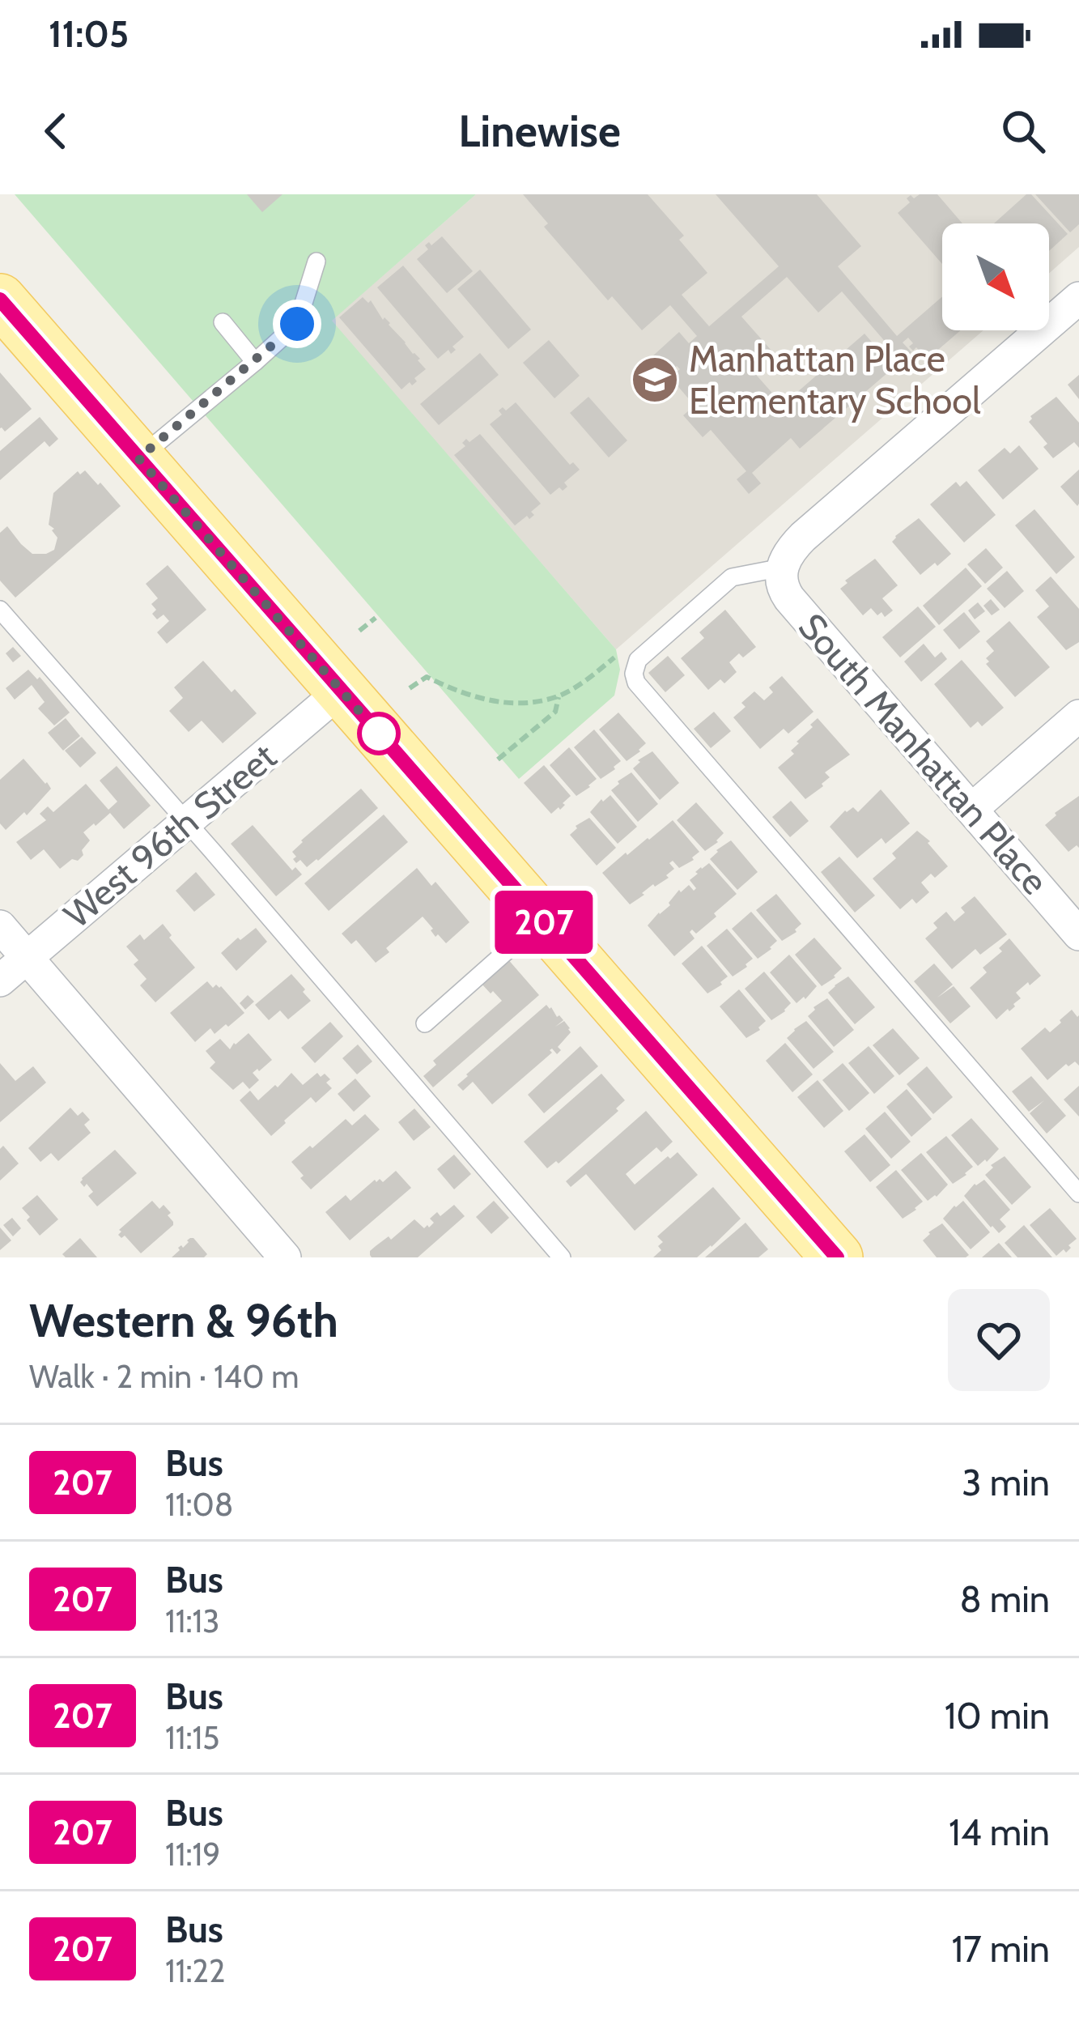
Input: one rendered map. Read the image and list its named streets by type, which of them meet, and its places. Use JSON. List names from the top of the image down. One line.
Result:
{"streets":{"street":["South Manhattan Place","West 96th Street"]},"places":{"school or university":["Manhattan Place Elementary School"]},"lines":["bus line 207"],"north":"bottom right","page":{"status":"11:05","header":"Linewise","on_map":"207","heading":["Western & 96th","Walk · 2 min · 140 m"],"list":[{"mark":"207","name":"Bus","note":"11:08","value":"3 min"},{"mark":"207","name":"Bus","note":"11:13","value":"8 min"},{"mark":"207","name":"Bus","note":"11:15","value":"10 min"},{"mark":"207","name":"Bus","note":"11:19","value":"14 min"},{"mark":"207","name":"Bus","note":"11:22","value":"17 min"}]}}
